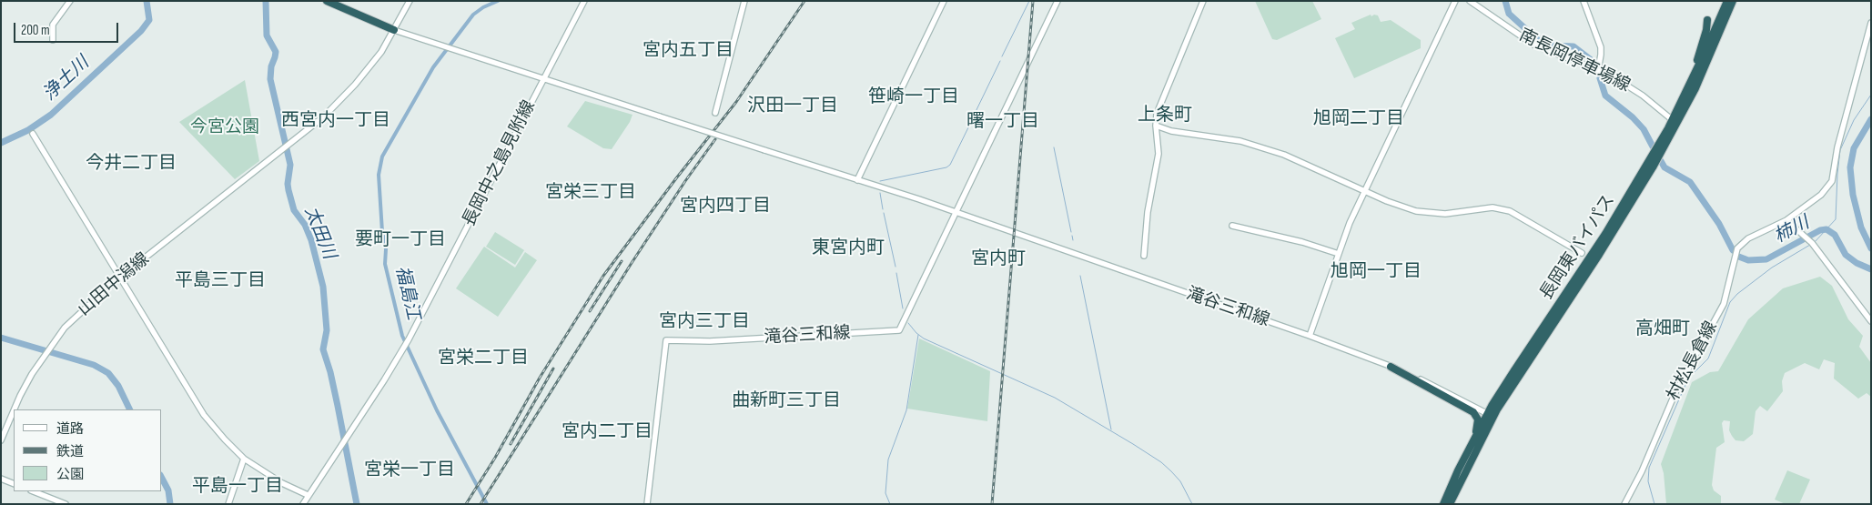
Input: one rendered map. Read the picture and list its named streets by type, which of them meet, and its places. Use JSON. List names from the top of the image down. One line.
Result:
{"streets":{"highway":["長岡東バイパス"],"main road":["南長岡停車場線","長岡中之島見附線","山田中潟線","滝谷三和線","村松長倉線"]},"crossings":[["南長岡停車場線","長岡東バイパス"],["長岡中之島見附線","滝谷三和線"],["長岡東バイパス","滝谷三和線"],["山田中潟線","滝谷三和線"]],"districts":["宮内五丁目","笹崎一丁目","沢田一丁目","上条町","旭岡二丁目","西宮内一丁目","曙一丁目","今井二丁目","宮栄三丁目","宮内四丁目","要町一丁目","東宮内町","宮内町","旭岡一丁目","平島三丁目","宮内三丁目","高畑町","宮栄二丁目","曲新町三丁目","宮内二丁目","宮栄一丁目","平島一丁目"],"water":["浄土川","柿川","太田川","福島江"],"parks":["今宮公園"],"legend":["道路","鉄道","公園"],"scale_bar":"200 m"}
